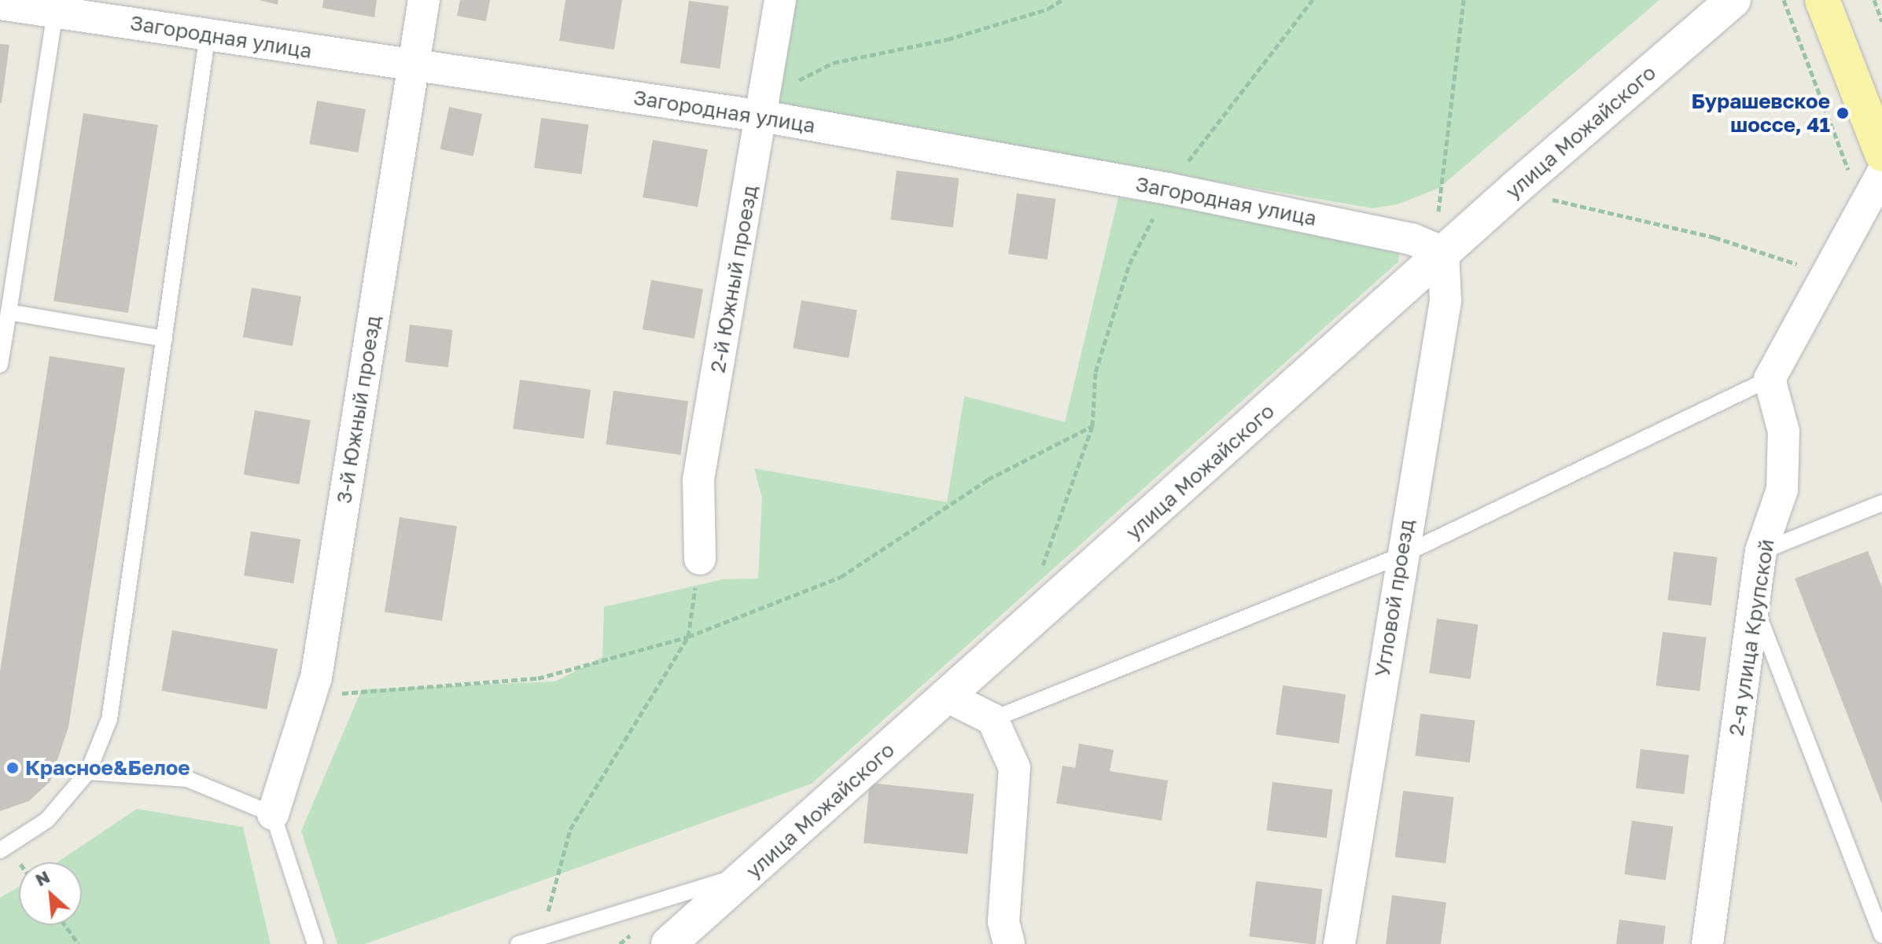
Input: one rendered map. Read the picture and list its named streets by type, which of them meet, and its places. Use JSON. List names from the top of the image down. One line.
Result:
{"streets":{"main road":["улица Можайского"],"street":["Загородная улица","2-й Южный проезд","3-й Южный проезд","Угловой проезд","2-я улица Крупской"]},"crossings":[["Загородная улица","улица Можайского"],["Загородная улица","2-й Южный проезд"],["Загородная улица","3-й Южный проезд"],["Загородная улица","Угловой проезд"],["улица Можайского","Угловой проезд"]],"places":["Бурашевское шоссе, 41","Красное&Белое"],"north":"top left"}
